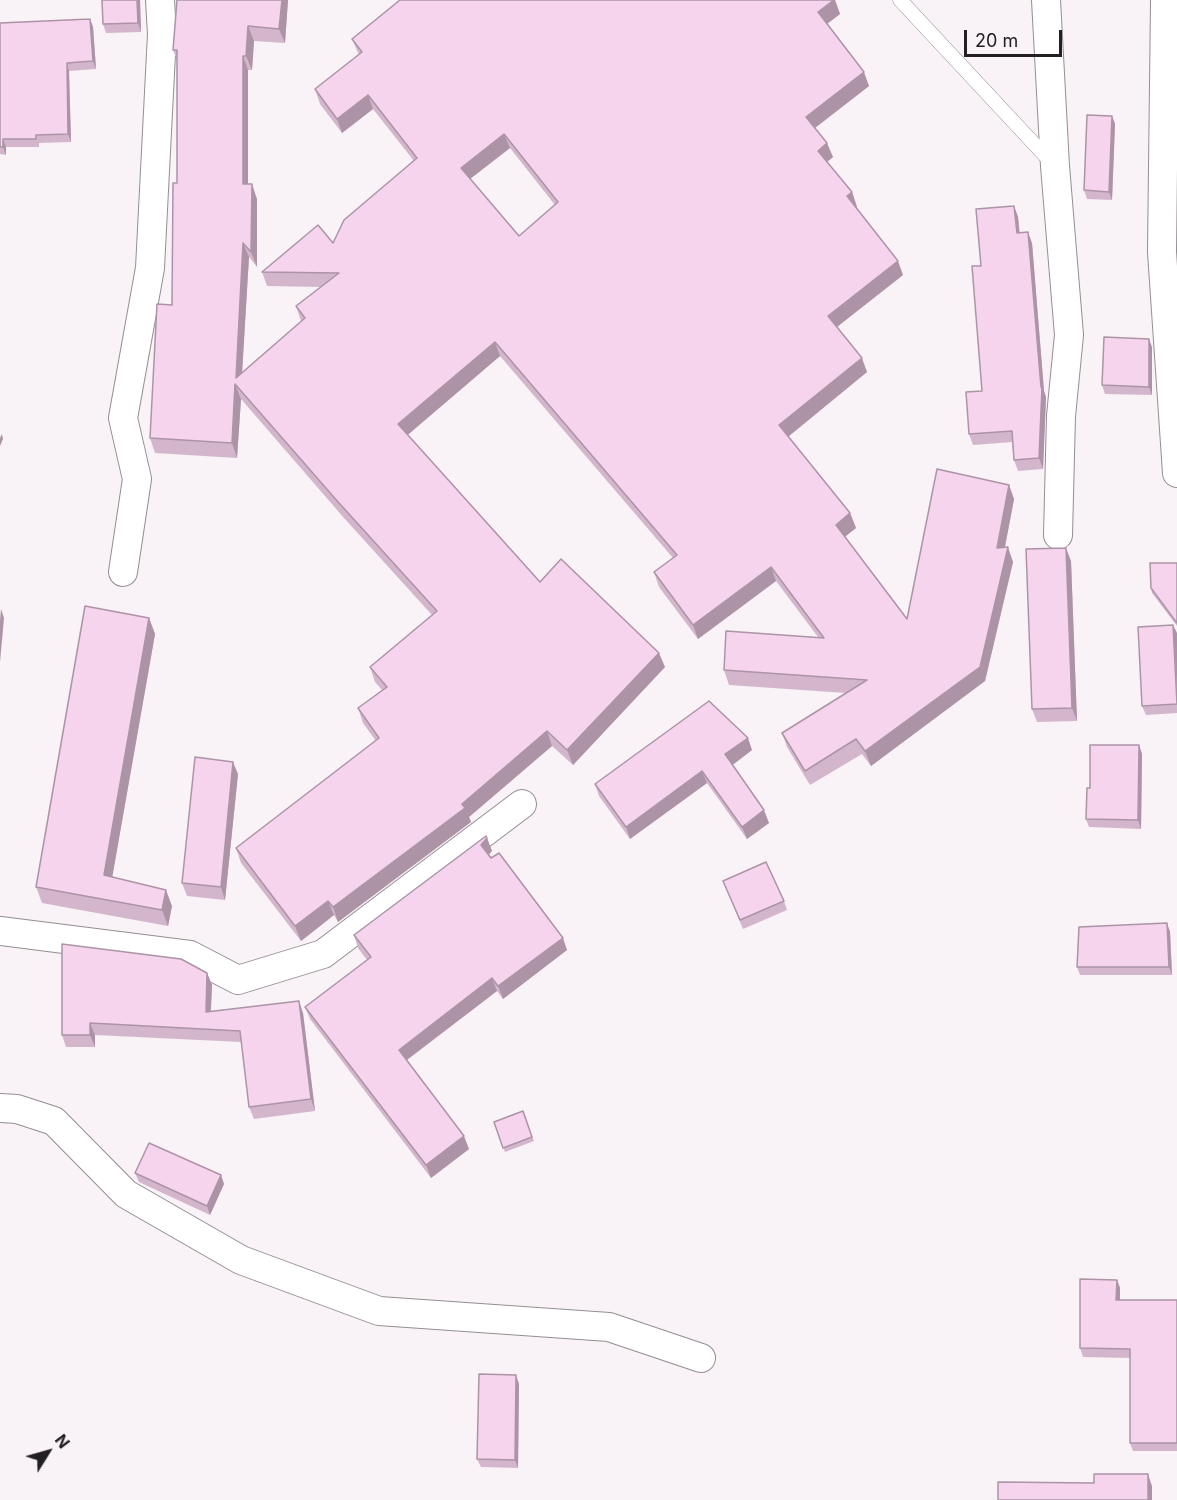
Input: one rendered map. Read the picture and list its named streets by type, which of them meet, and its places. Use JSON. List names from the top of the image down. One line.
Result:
{"scale_bar":"20 m","north":"top right"}
